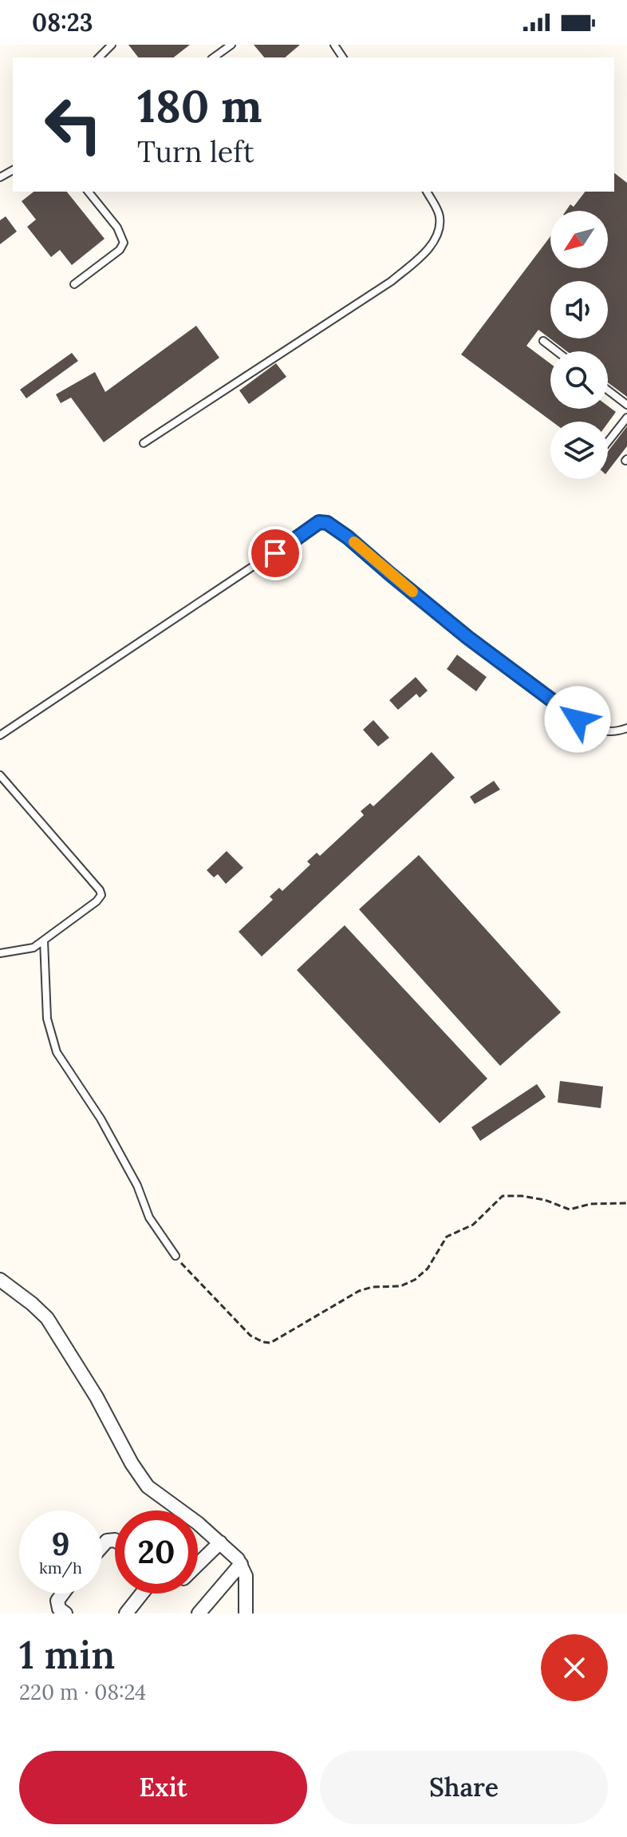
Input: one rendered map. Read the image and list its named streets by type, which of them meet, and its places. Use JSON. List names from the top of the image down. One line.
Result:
{"north":"bottom left","page":{"status":"08:23","turn":["180 m","Turn left"],"speed":"9 km/h","limit":"20","heading":["1 min","220 m · 08:24"],"buttons":["Exit","Share"]}}
